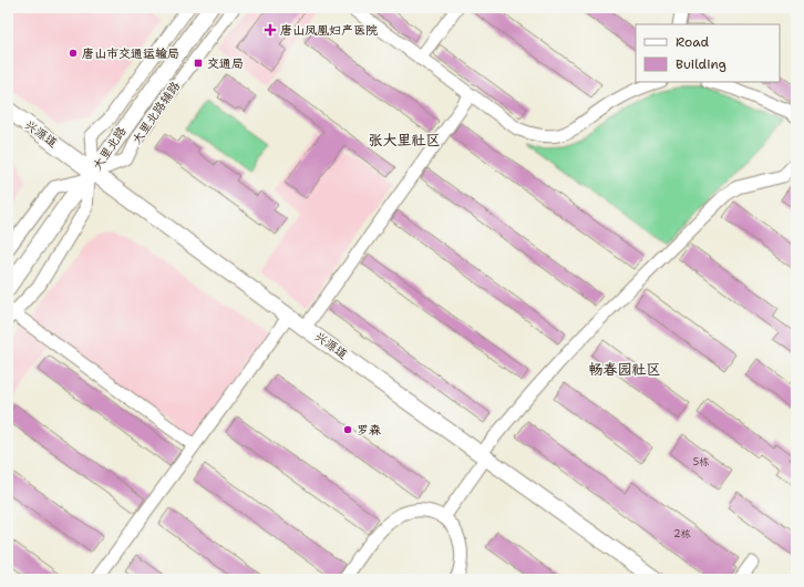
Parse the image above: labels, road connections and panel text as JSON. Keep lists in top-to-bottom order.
{
  "streets": {
    "main road": ["兴源道", "大里北路"],
    "street": ["大里北路辅路"]
  },
  "crossings": [
    ["大里北路辅路", "兴源道"],
    ["大里北路辅路", "大里北路"],
    ["兴源道", "大里北路"]
  ],
  "districts": ["张大里社区", "畅春园社区"],
  "places": {
    "health": ["唐山凤凰妇产医院"],
    "other": ["唐山市交通运输局", "罗森"],
    "transit": ["交通局"]
  },
  "house_numbers": ["5栋", "2栋"],
  "legend": ["Road", "Building"]
}
